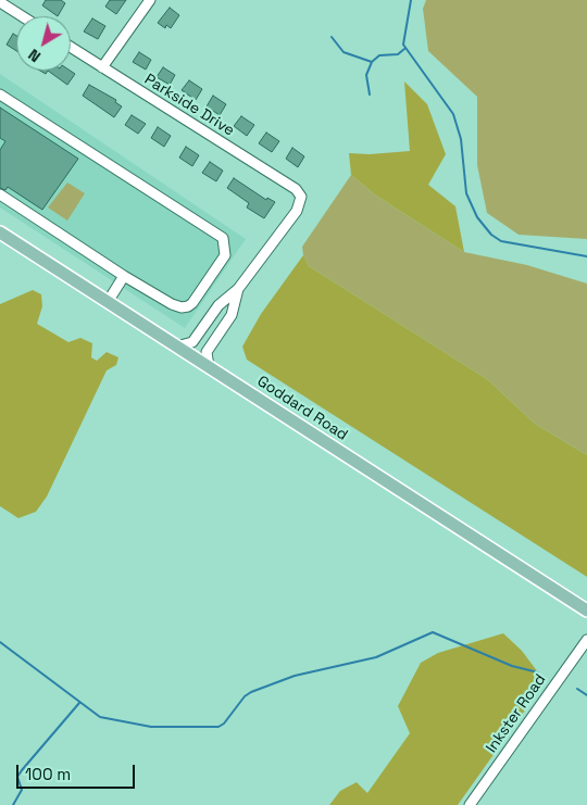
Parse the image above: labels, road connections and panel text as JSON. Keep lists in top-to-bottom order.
{
  "streets": {
    "main road": ["Goddard Road"],
    "street": ["Parkside Drive", "Inkster Road"]
  },
  "scale_bar": "100 m",
  "north": "bottom left"
}
